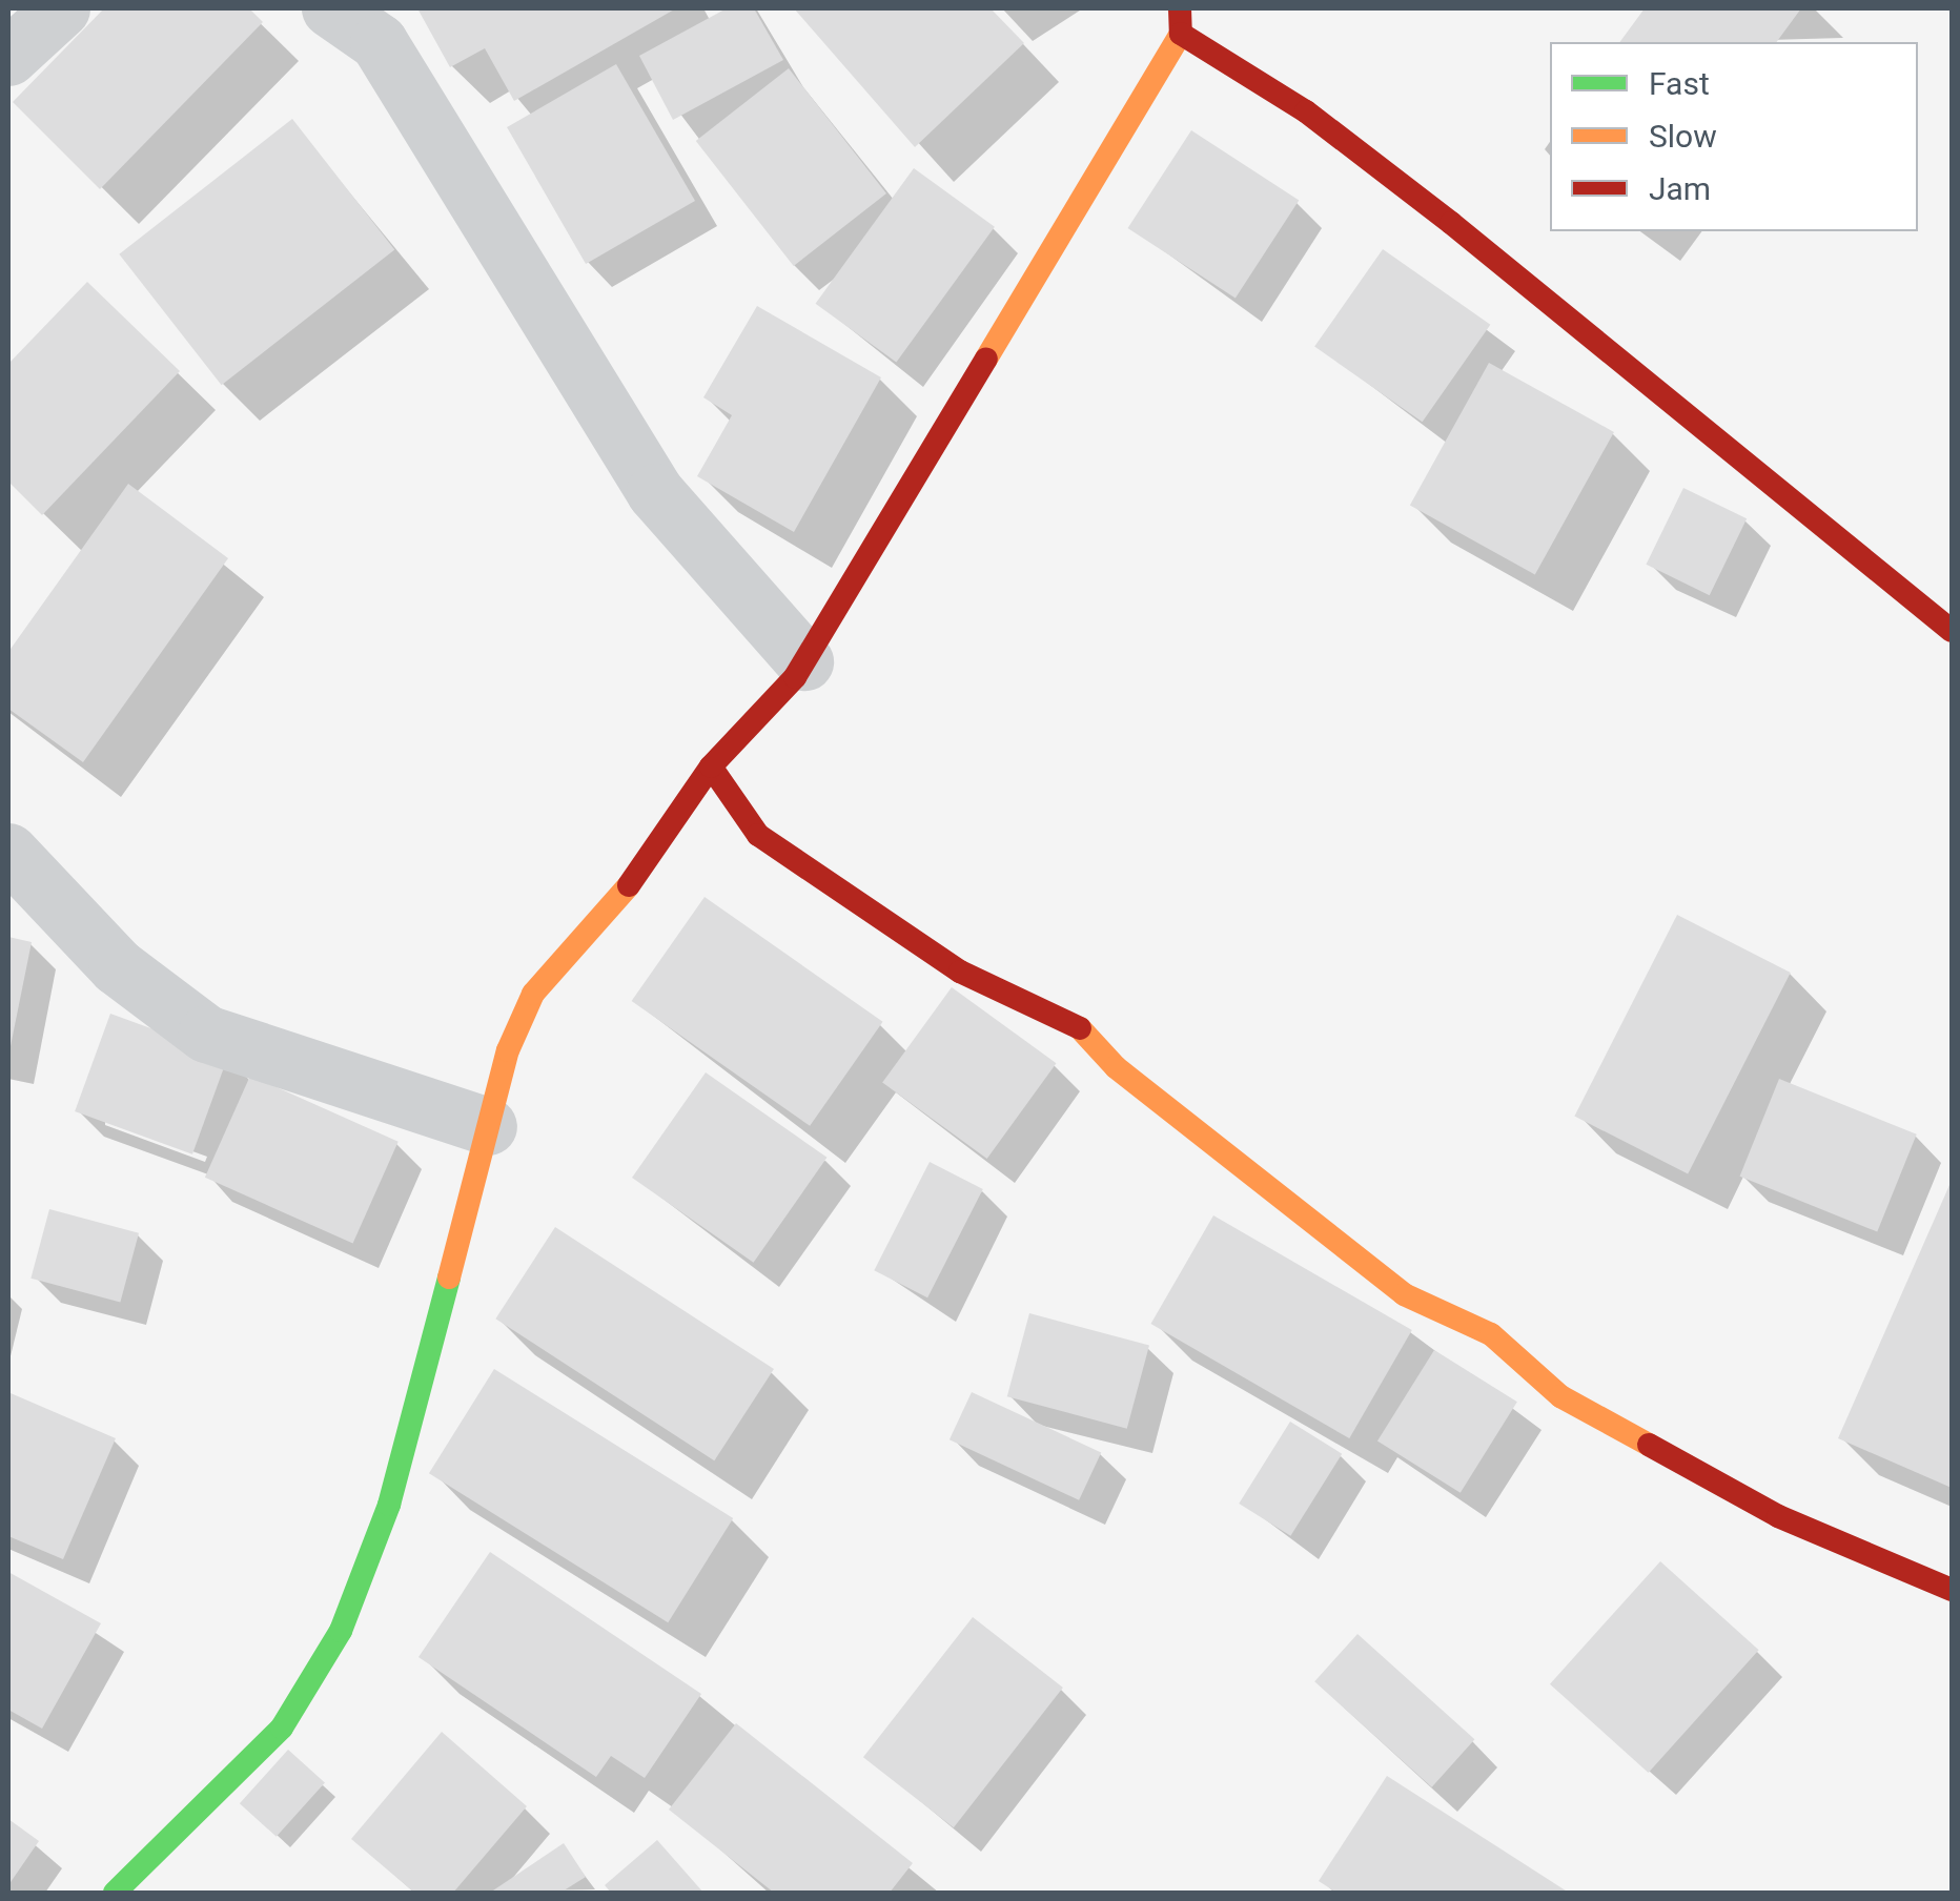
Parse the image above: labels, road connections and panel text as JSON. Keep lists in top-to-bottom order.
{
  "legend": ["Fast", "Slow", "Jam"]
}
